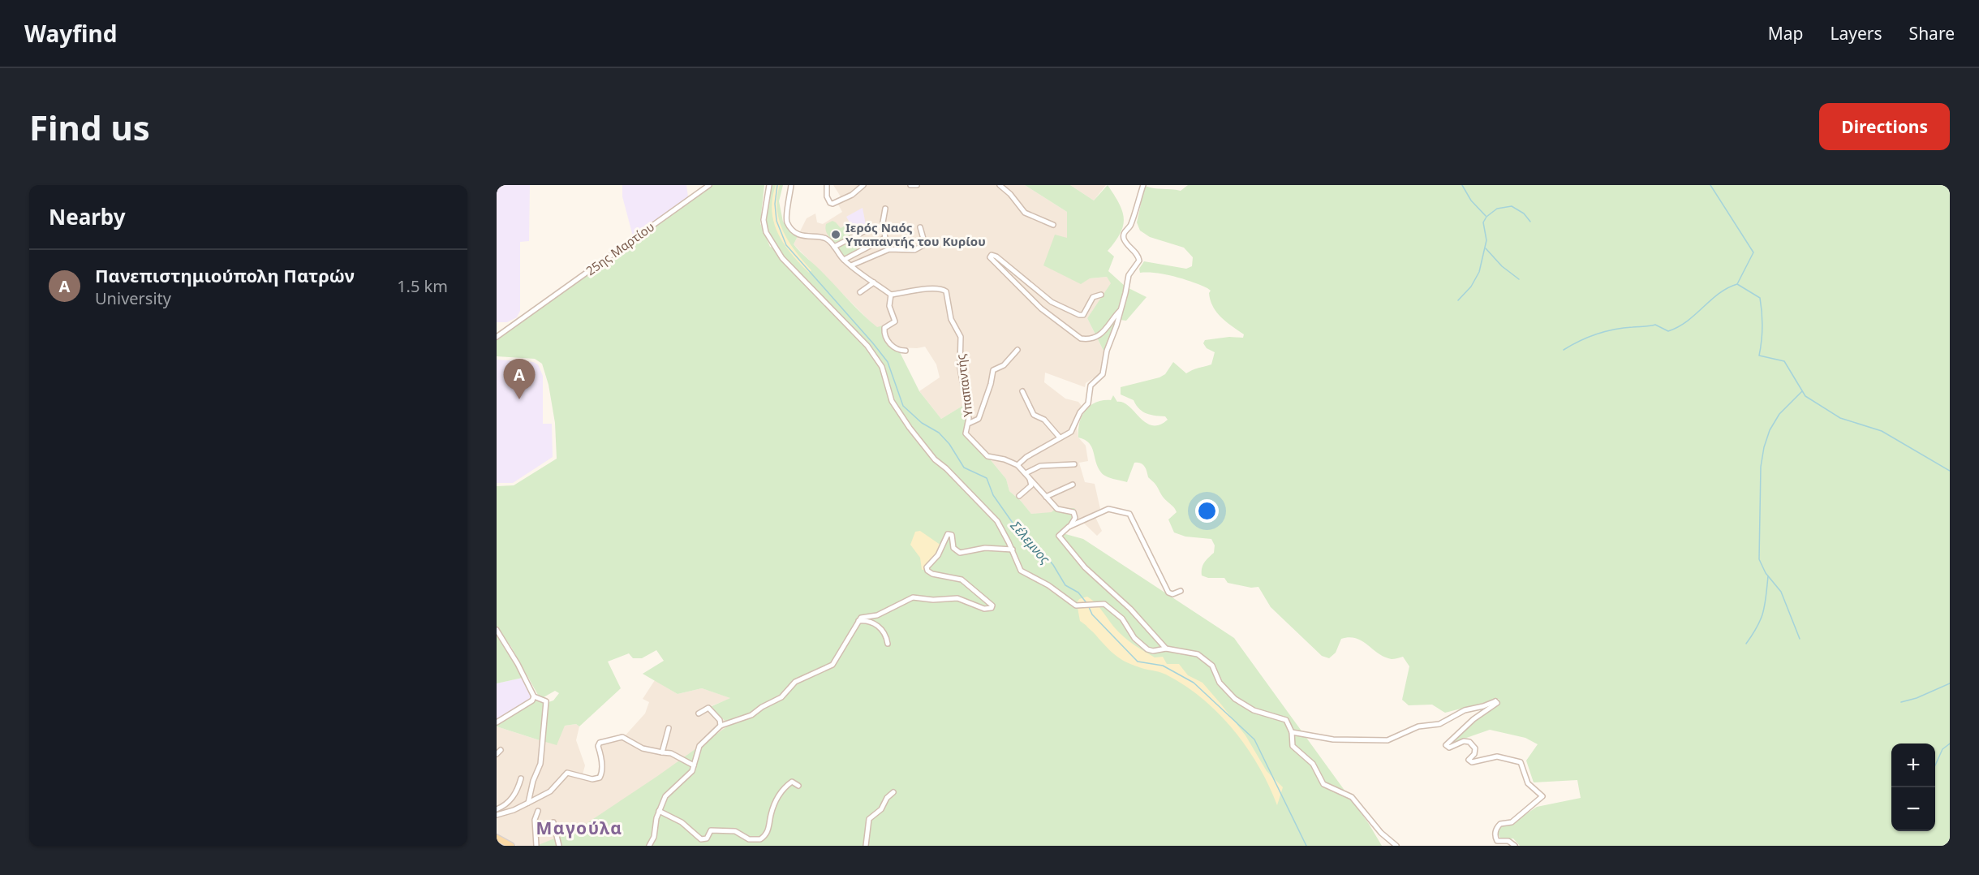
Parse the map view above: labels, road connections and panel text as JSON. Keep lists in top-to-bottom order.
{
  "streets": {
    "street": ["25ης Μαρτίου", "Υπαπαντής"]
  },
  "districts": ["Μαγούλα"],
  "water": ["Σέλεμνος"],
  "places": ["Ιερός Ναός Υπαπαντής του Κυρίου"],
  "page": {
    "header": "Wayfind",
    "nav": ["Map", "Layers", "Share"],
    "buttons": "Directions",
    "title": "Find us",
    "heading": "Nearby",
    "list": [
      {
        "mark": "A",
        "name": "Πανεπιστημιούπολη Πατρών",
        "note": "University",
        "value": "1.5 km"
      }
    ],
    "pins": "A",
    "map_buttons": ["+", "−"]
  }
}
